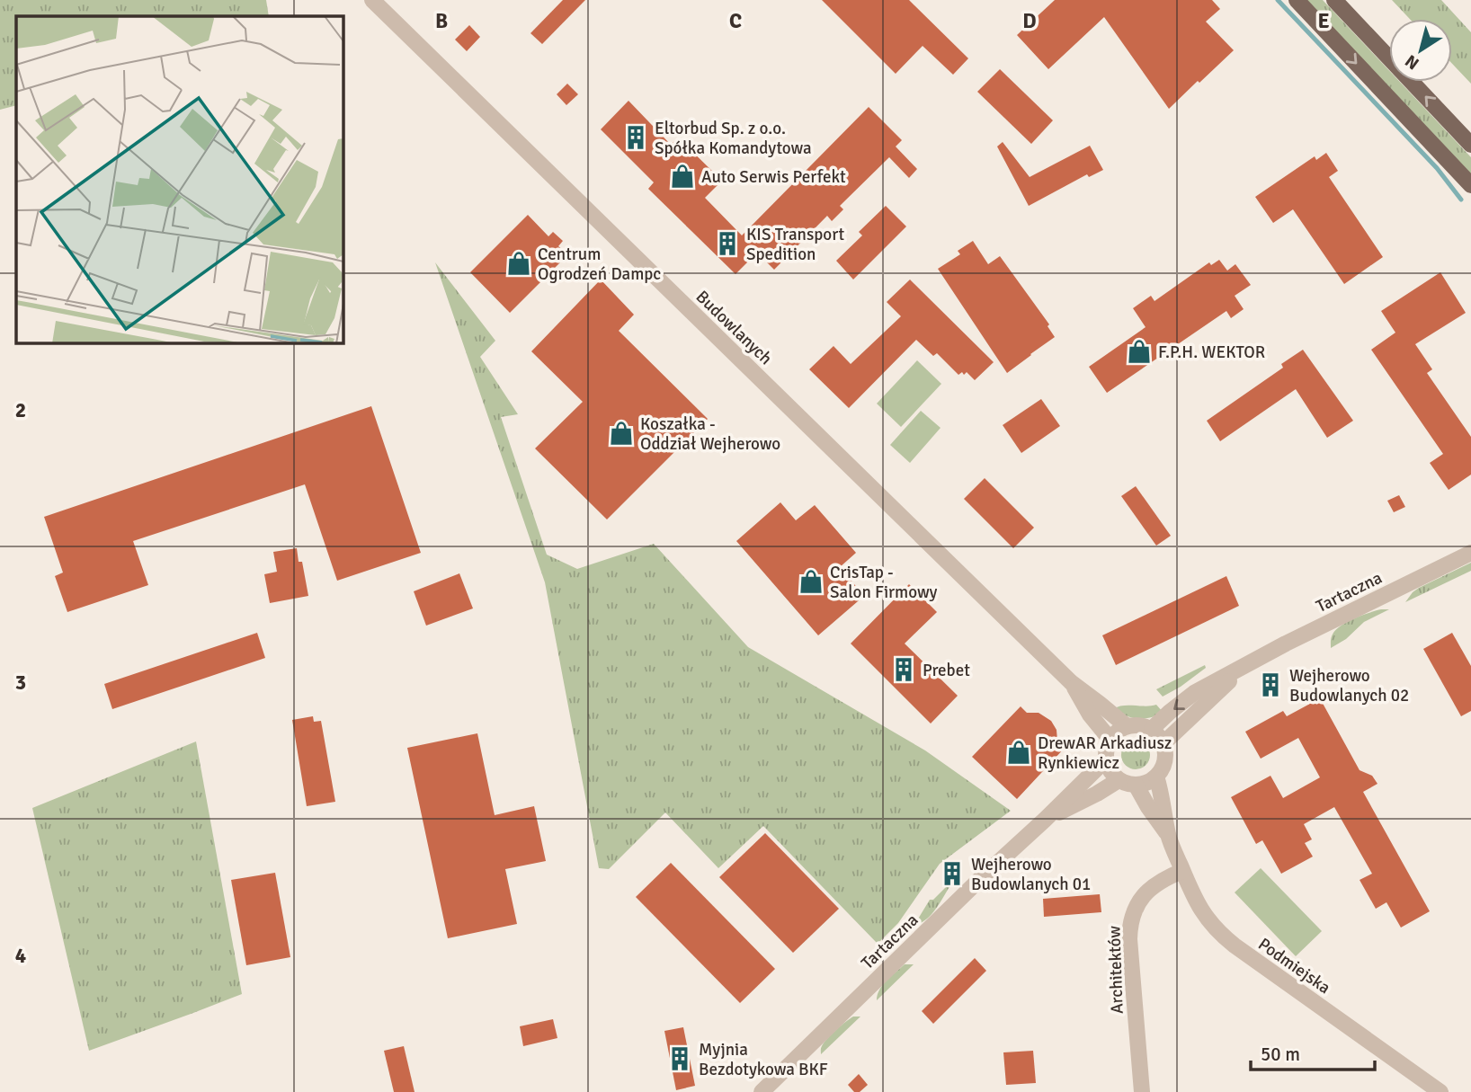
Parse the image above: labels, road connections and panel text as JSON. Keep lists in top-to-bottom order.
{
  "streets": {
    "street": [
      "Budowlanych",
      "Tartaczna",
      "Podmiejska",
      "Architektów"
    ]
  },
  "crossings": [
    ["Budowlanych", "Tartaczna"],
    ["Budowlanych", "Podmiejska"],
    ["Tartaczna", "Podmiejska"],
    ["Podmiejska", "Architektów"]
  ],
  "places": {
    "building": [
      "Eltorbud Sp. z o.o. Spółka Komandytowa",
      "KIS Transport Spedition",
      "Prebet",
      "Wejherowo Budowlanych 02",
      "Wejherowo Budowlanych 01",
      "Myjnia Bezdotykowa BKF"
    ],
    "shop": [
      "Auto Serwis Perfekt",
      "Centrum Ogrodzeń Dampc",
      "F.P.H. WEKTOR",
      "Koszałka - Oddział Wejherowo",
      "CrisTap - Salon Firmowy",
      "DrewAR Arkadiusz Rynkiewicz"
    ]
  },
  "scale_bar": "50 m",
  "north": "bottom left",
  "grid": {
    "columns": [
      "B",
      "C",
      "D",
      "E"
    ],
    "rows": ["2", "3", "4"]
  }
}
